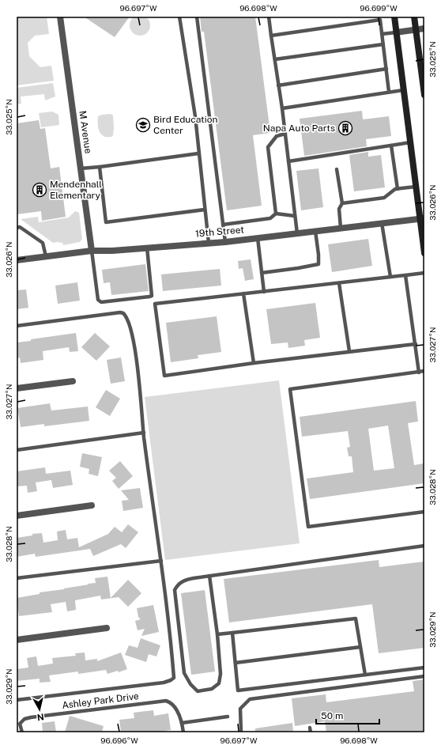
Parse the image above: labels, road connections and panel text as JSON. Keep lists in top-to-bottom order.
{
  "streets": {
    "street": ["M Avenue", "19th Street"],
    "lane": ["Ashley Park Drive"]
  },
  "crossings": [
    ["M Avenue", "19th Street"]
  ],
  "places": {
    "school or university": ["Bird Education Center"],
    "building": ["Napa Auto Parts", "Mendenhall Elementary"]
  },
  "scale_bar": "50 m",
  "north": "bottom",
  "coordinates": [
    "96.697°W",
    "96.698°W",
    "96.699°W",
    "33.025°N",
    "33.026°N",
    "33.027°N",
    "33.028°N",
    "33.029°N",
    "96.696°W"
  ]
}
